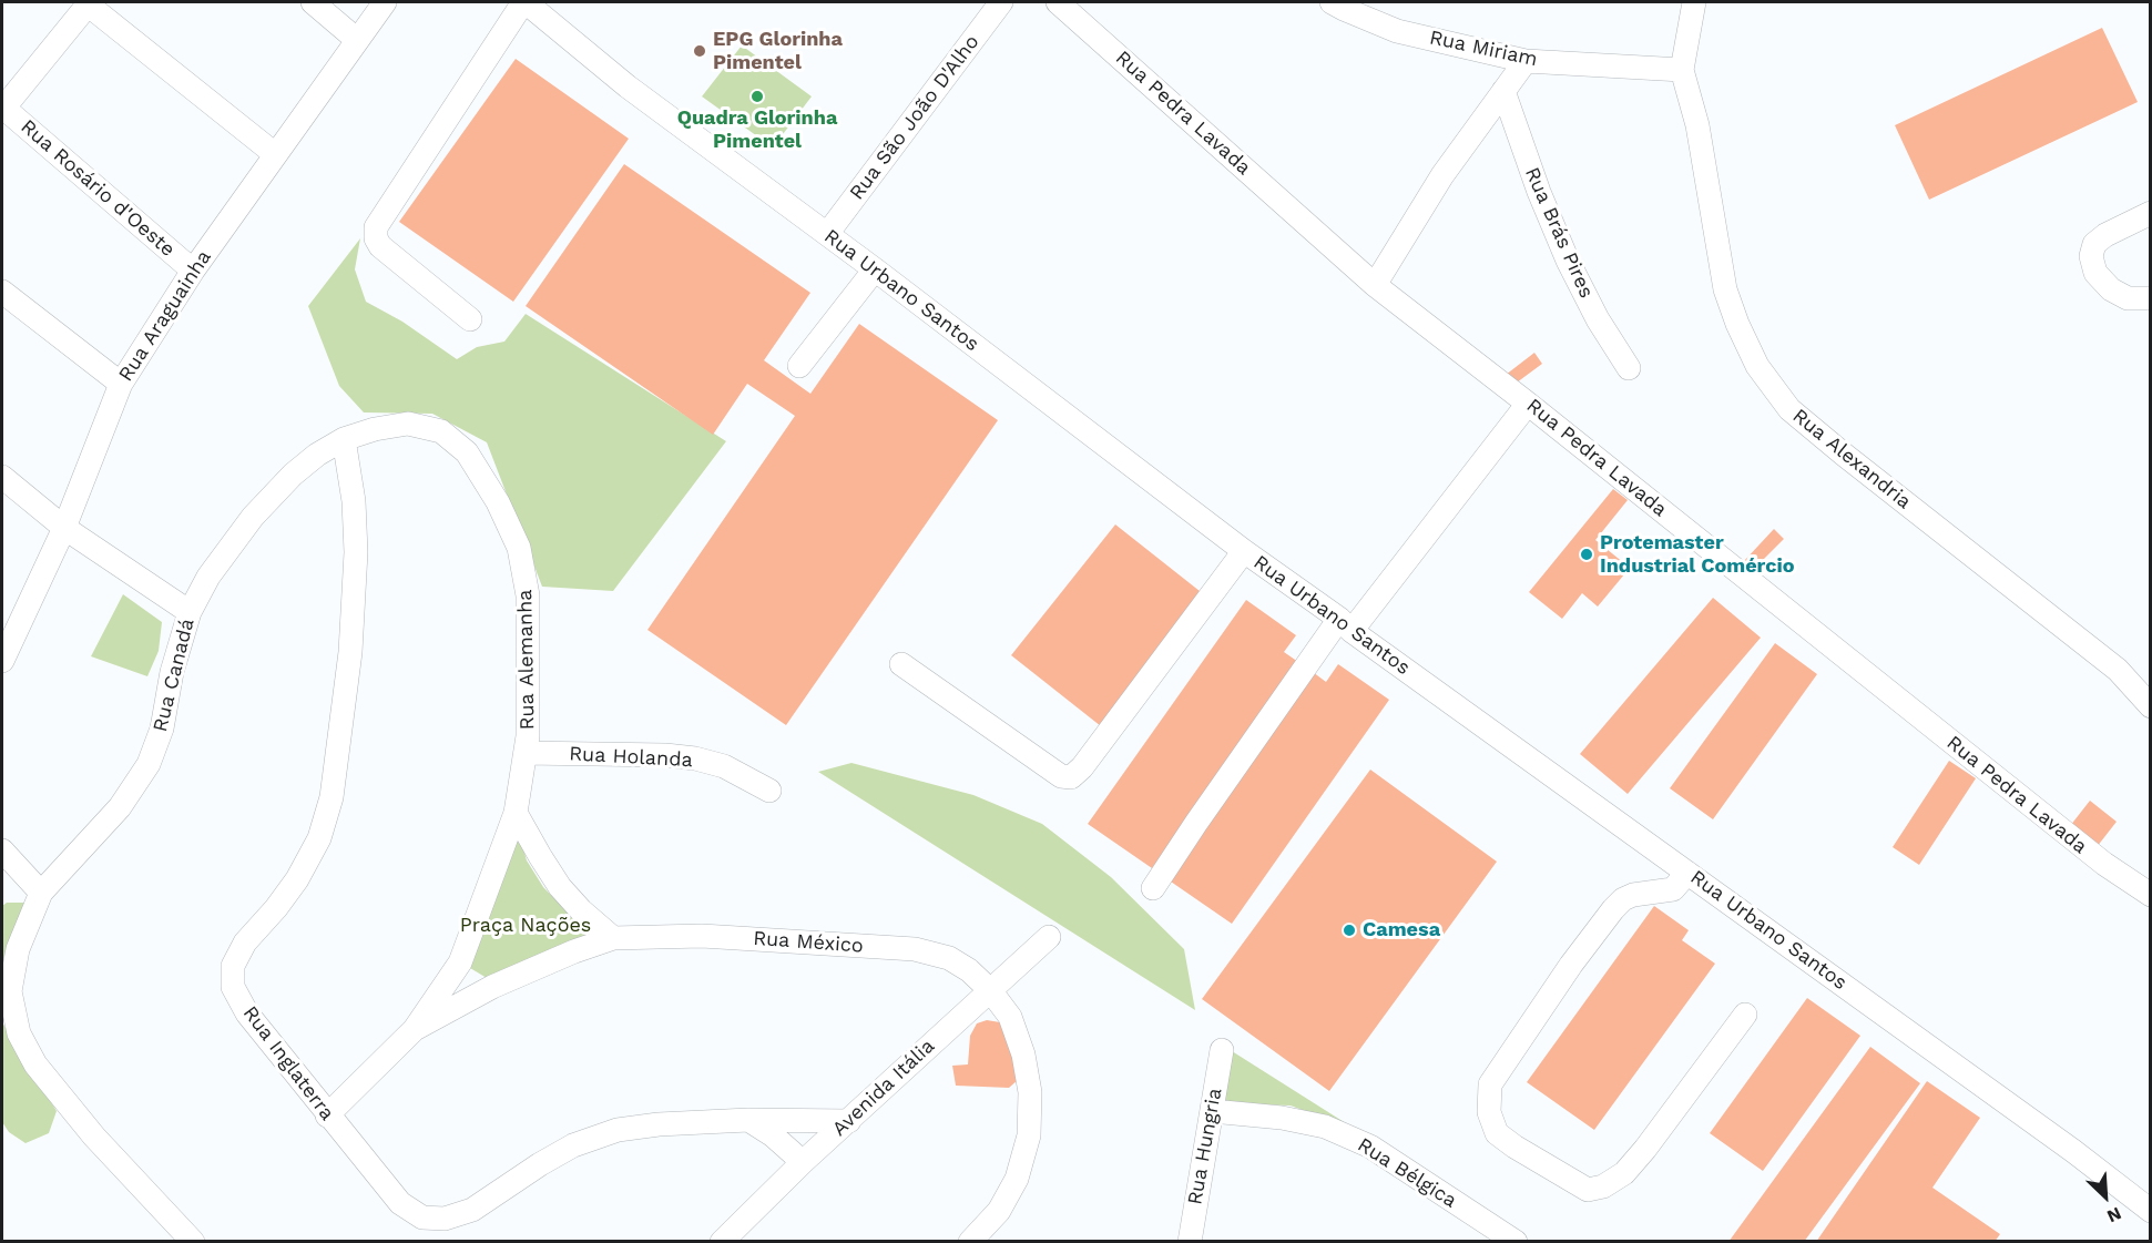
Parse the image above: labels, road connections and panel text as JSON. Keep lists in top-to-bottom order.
{
  "streets": {
    "street": [
      "Rua Miriam",
      "Rua Pedra Lavada",
      "Rua São João D'Alho",
      "Rua Rosário d'Oeste",
      "Rua Brás Pires",
      "Rua Urbano Santos",
      "Rua Araguainha",
      "Rua Alexandria",
      "Rua Alemanha",
      "Rua Canadá",
      "Rua Holanda",
      "Rua México",
      "Rua Inglaterra",
      "Avenida Itália",
      "Rua Hungria",
      "Rua Bélgica"
    ]
  },
  "crossings": [
    ["Rua Miriam", "Rua Alexandria"],
    ["Rua São João D'Alho", "Rua Urbano Santos"],
    ["Rua Rosário d'Oeste", "Rua Araguainha"],
    ["Rua Alemanha", "Rua Canadá"],
    ["Rua Alemanha", "Rua Holanda"],
    ["Rua Alemanha", "Rua México"],
    ["Rua Alemanha", "Rua Inglaterra"],
    ["Rua Canadá", "Rua Inglaterra"],
    ["Rua México", "Rua Inglaterra"],
    ["Rua México", "Avenida Itália"],
    ["Rua Inglaterra", "Avenida Itália"],
    ["Rua Hungria", "Rua Bélgica"]
  ],
  "parks": ["Praça Nações"],
  "places": [
    "EPG Glorinha Pimentel",
    "Quadra Glorinha Pimentel",
    "Protemaster Industrial Comércio",
    "Camesa"
  ],
  "north": "bottom right"
}
